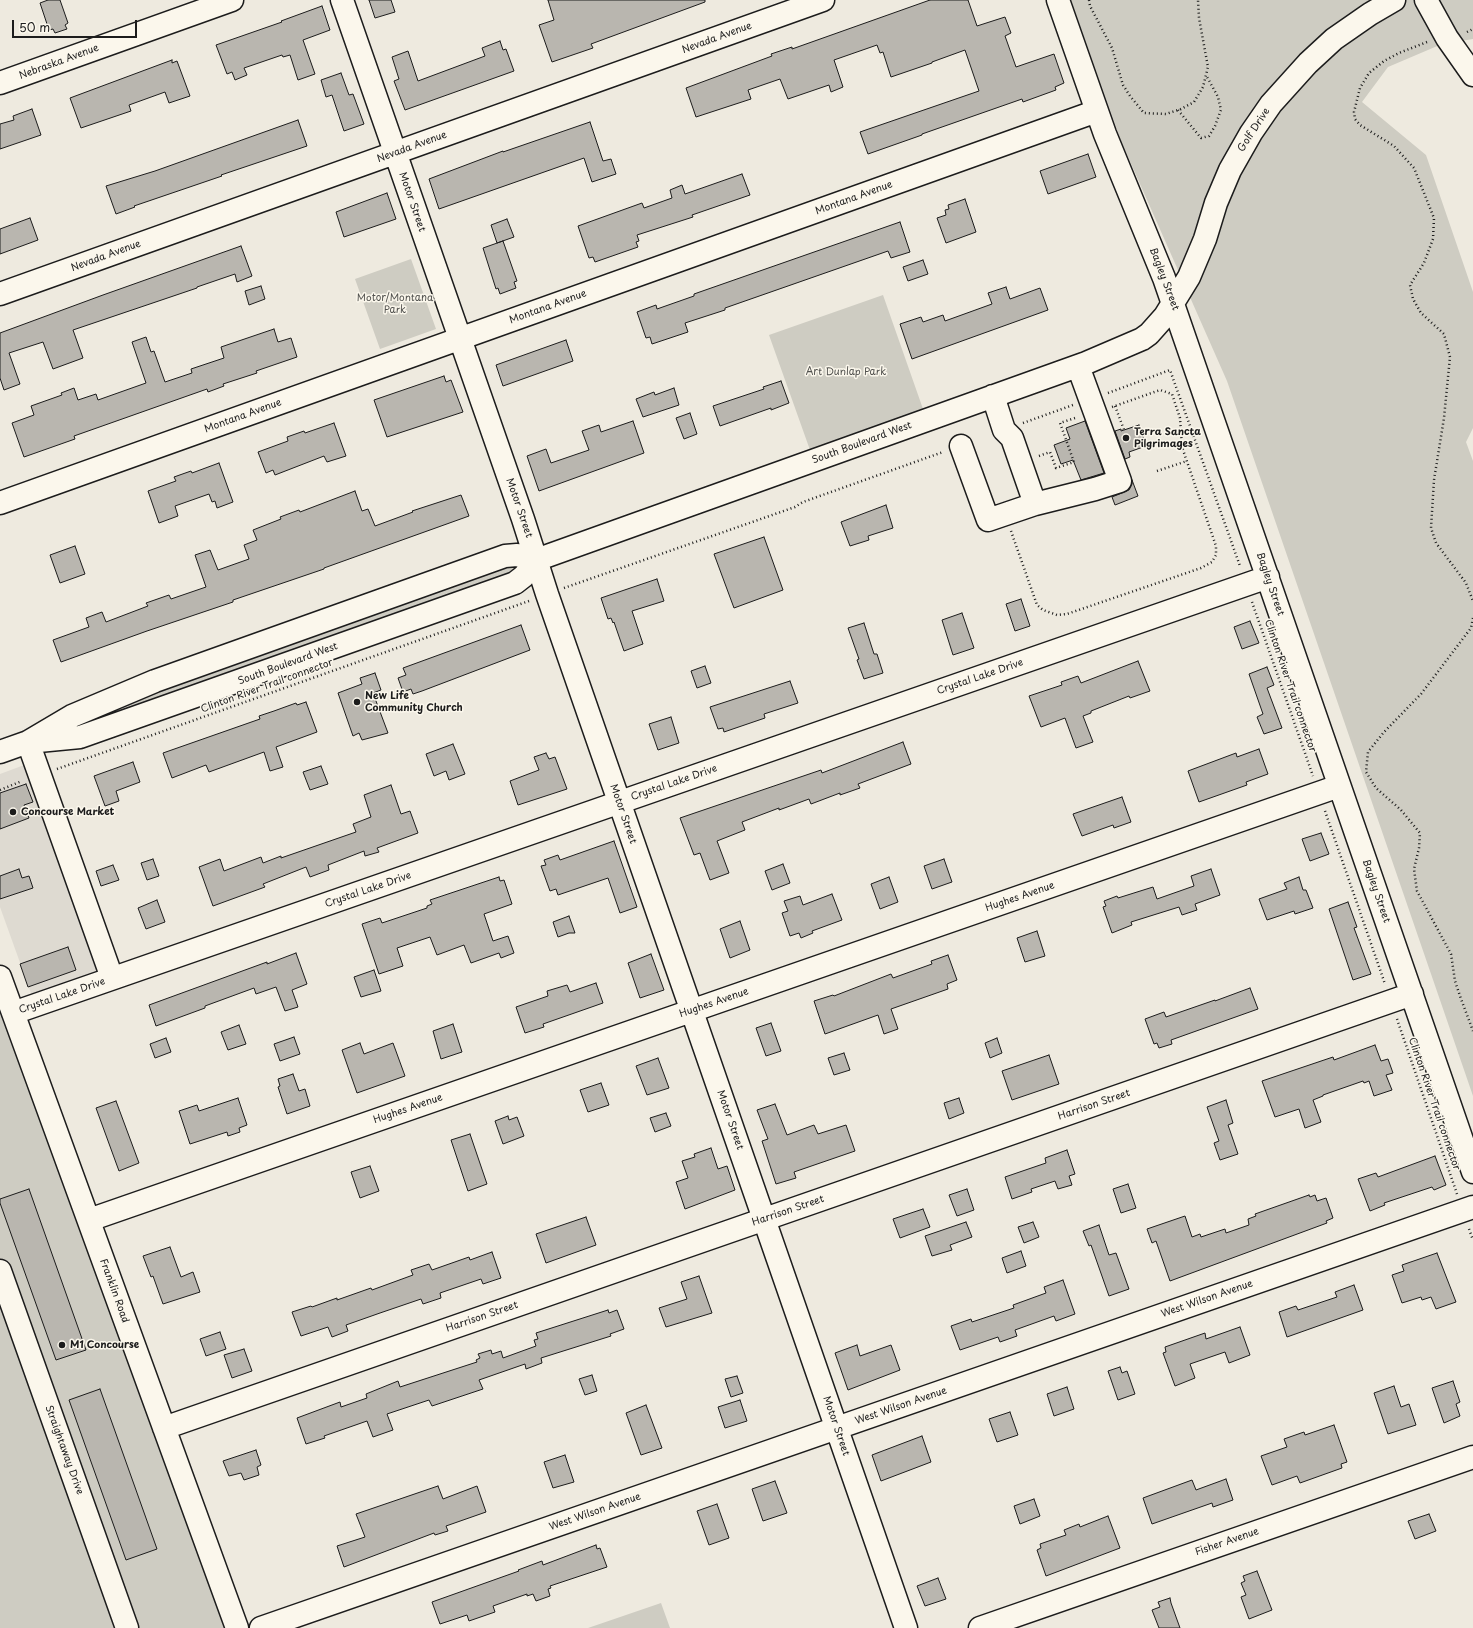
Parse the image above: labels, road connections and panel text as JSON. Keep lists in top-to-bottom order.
{
  "streets": {
    "street": [
      "Nevada Avenue",
      "Nebraska Avenue",
      "Golf Drive",
      "Montana Avenue",
      "Motor Street",
      "Bagley Street",
      "South Boulevard West",
      "Crystal Lake Drive",
      "Hughes Avenue",
      "Harrison Street",
      "Franklin Road",
      "West Wilson Avenue",
      "Straightaway Drive",
      "Fisher Avenue"
    ],
    "path": ["Clinton River Trail connector"]
  },
  "crossings": [
    ["Nevada Avenue", "Motor Street"],
    ["Golf Drive", "Bagley Street"],
    ["Golf Drive", "South Boulevard West"],
    ["Montana Avenue", "Motor Street"],
    ["Montana Avenue", "Bagley Street"],
    ["Motor Street", "South Boulevard West"],
    ["Motor Street", "Crystal Lake Drive"],
    ["Motor Street", "Hughes Avenue"],
    ["Motor Street", "Harrison Street"],
    ["Motor Street", "West Wilson Avenue"],
    ["Bagley Street", "South Boulevard West"],
    ["Bagley Street", "Crystal Lake Drive"],
    ["Bagley Street", "Hughes Avenue"],
    ["Bagley Street", "Harrison Street"],
    ["Crystal Lake Drive", "Franklin Road"],
    ["Clinton River Trail connector", "West Wilson Avenue"],
    ["Hughes Avenue", "Franklin Road"],
    ["Harrison Street", "Franklin Road"]
  ],
  "parks": ["Motor/Montana Park", "Art Dunlap Park"],
  "places": [
    "Terra Sancta Pilgrimages",
    "New Life Community Church",
    "Concourse Market",
    "M1 Concourse"
  ],
  "scale_bar": "50 m"
}
